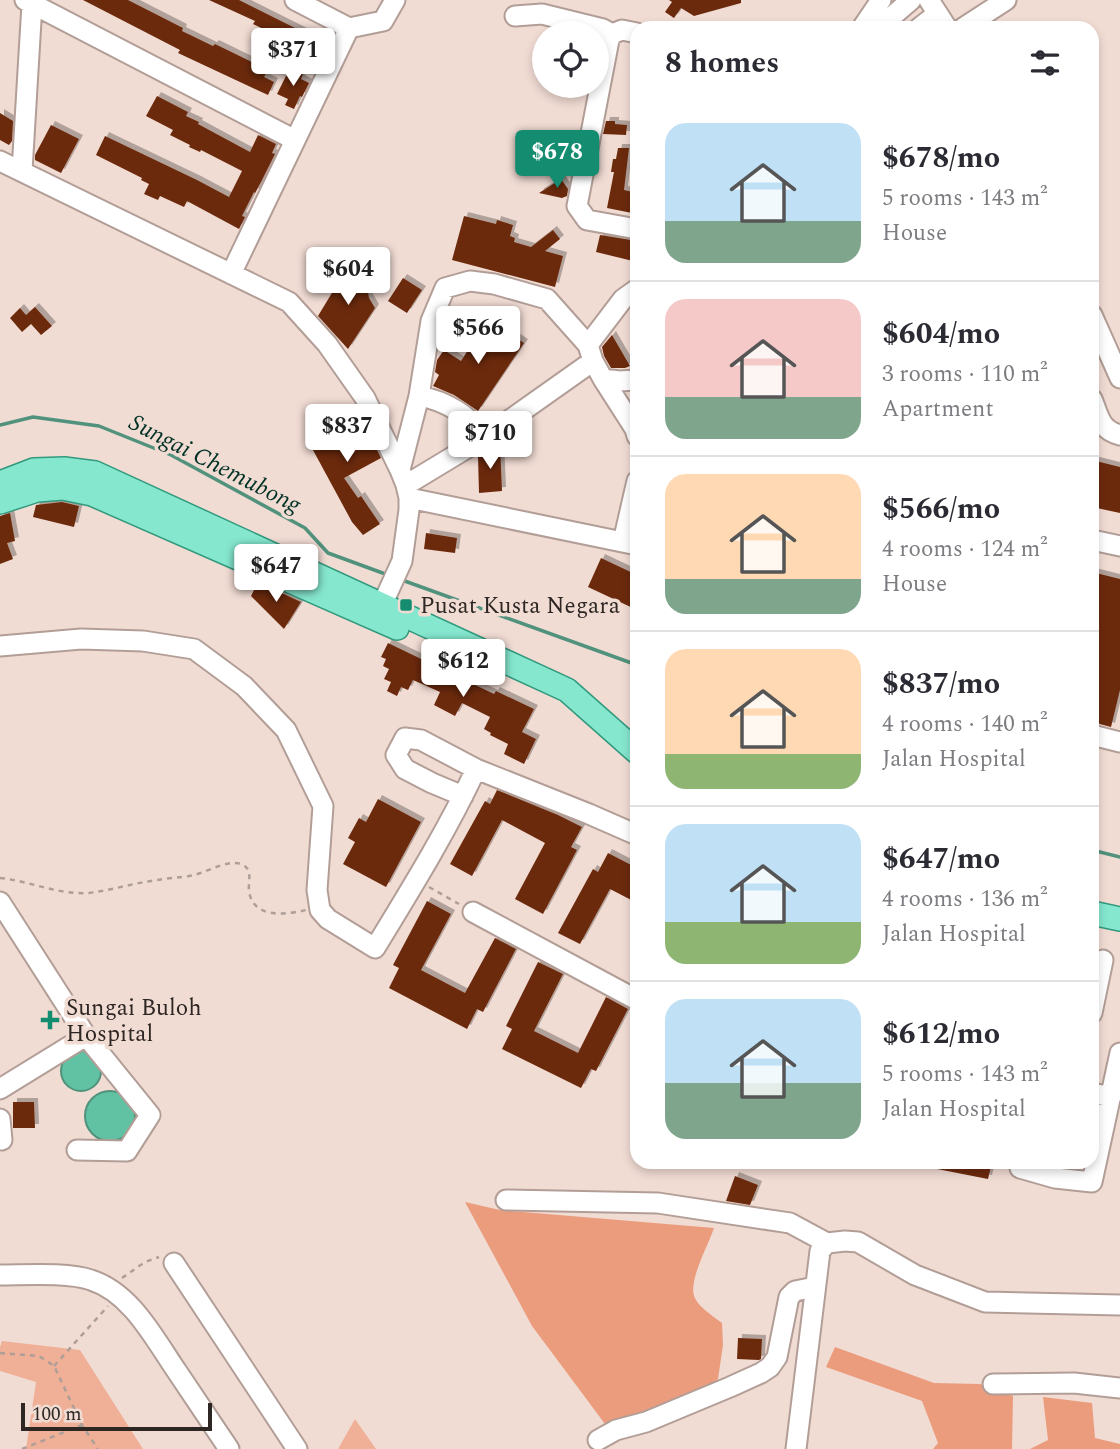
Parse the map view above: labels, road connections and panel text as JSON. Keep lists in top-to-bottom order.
{
  "water": ["Sungai Chemubong"],
  "places": {
    "transit": ["Pusat Kusta Negara"],
    "health": ["Sungai Buloh Hospital"]
  },
  "scale_bar": "100 m",
  "page": {
    "heading": "8 homes",
    "price": [
      "$371",
      "$678",
      "$604",
      "$566",
      "$837",
      "$710",
      "$647",
      "$612"
    ],
    "list": [
      {
        "name": "$678/mo",
        "note": "5 rooms · 143 m² · House"
      },
      {
        "name": "$604/mo",
        "note": "3 rooms · 110 m² · Apartment"
      },
      {
        "name": "$566/mo",
        "note": "4 rooms · 124 m² · House"
      },
      {
        "name": "$837/mo",
        "note": "4 rooms · 140 m² · Jalan Hospital"
      },
      {
        "name": "$647/mo",
        "note": "4 rooms · 136 m² · Jalan Hospital"
      },
      {
        "name": "$612/mo",
        "note": "5 rooms · 143 m² · Jalan Hospital"
      }
    ],
    "scale": "100 m"
  }
}
